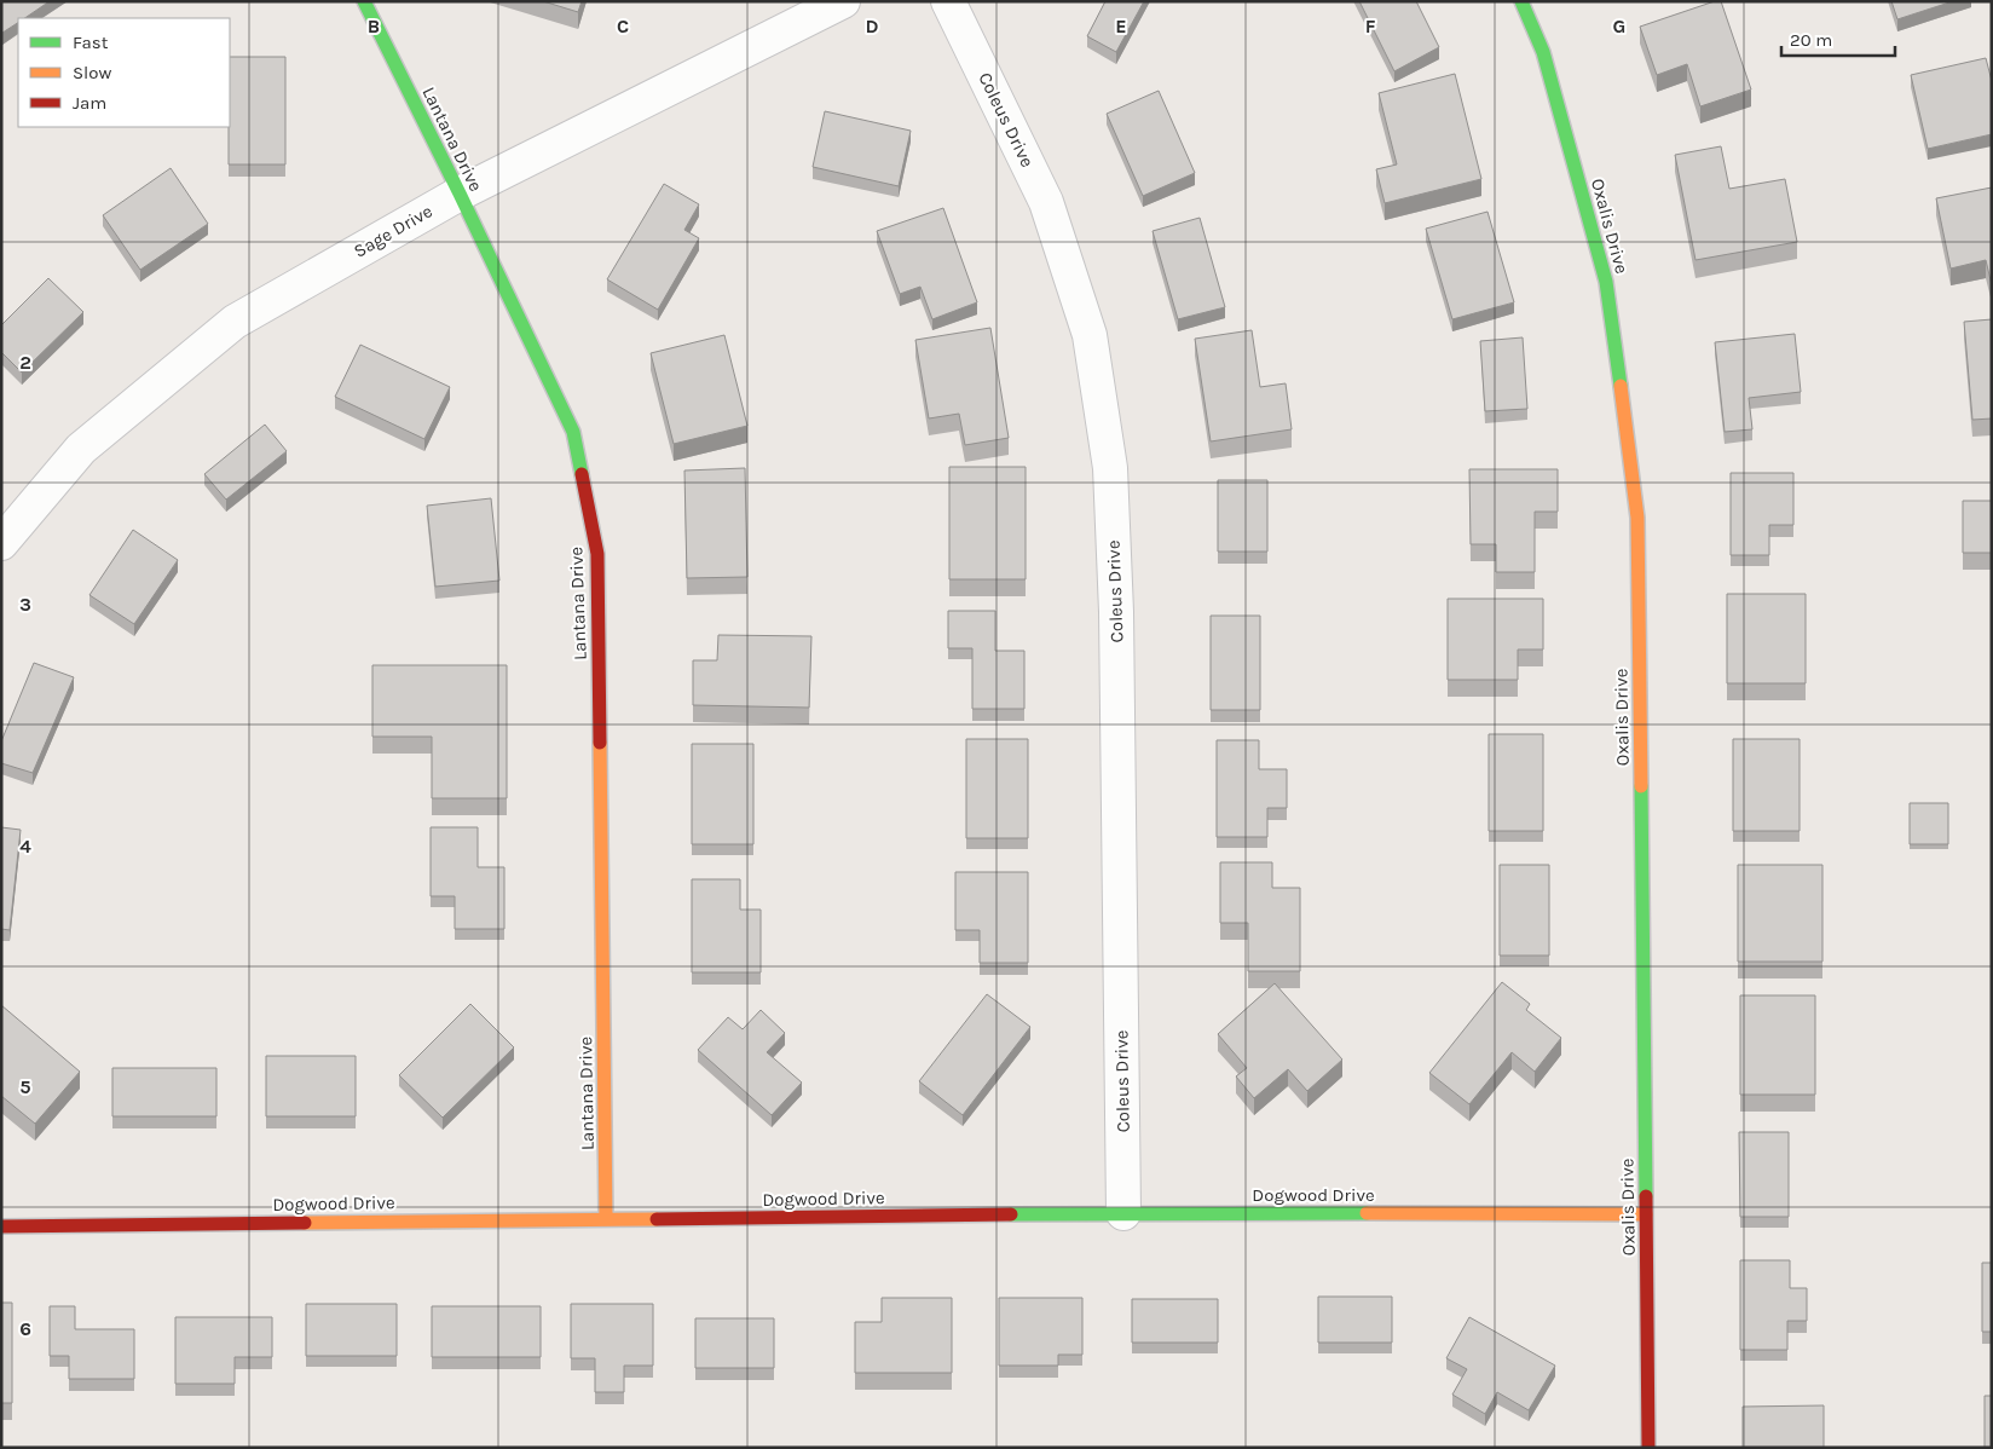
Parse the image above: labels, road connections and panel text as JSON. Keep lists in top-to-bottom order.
{
  "streets": {
    "street": [
      "Coleus Drive",
      "Lantana Drive",
      "Oxalis Drive",
      "Sage Drive",
      "Dogwood Drive"
    ]
  },
  "crossings": [
    ["Coleus Drive", "Dogwood Drive"],
    ["Lantana Drive", "Sage Drive"],
    ["Lantana Drive", "Dogwood Drive"],
    ["Oxalis Drive", "Dogwood Drive"]
  ],
  "legend": ["Fast", "Slow", "Jam"],
  "scale_bar": "20 m",
  "grid": {
    "columns": [
      "B",
      "C",
      "D",
      "E",
      "F",
      "G"
    ],
    "rows": [
      "2",
      "3",
      "4",
      "5",
      "6"
    ]
  }
}
